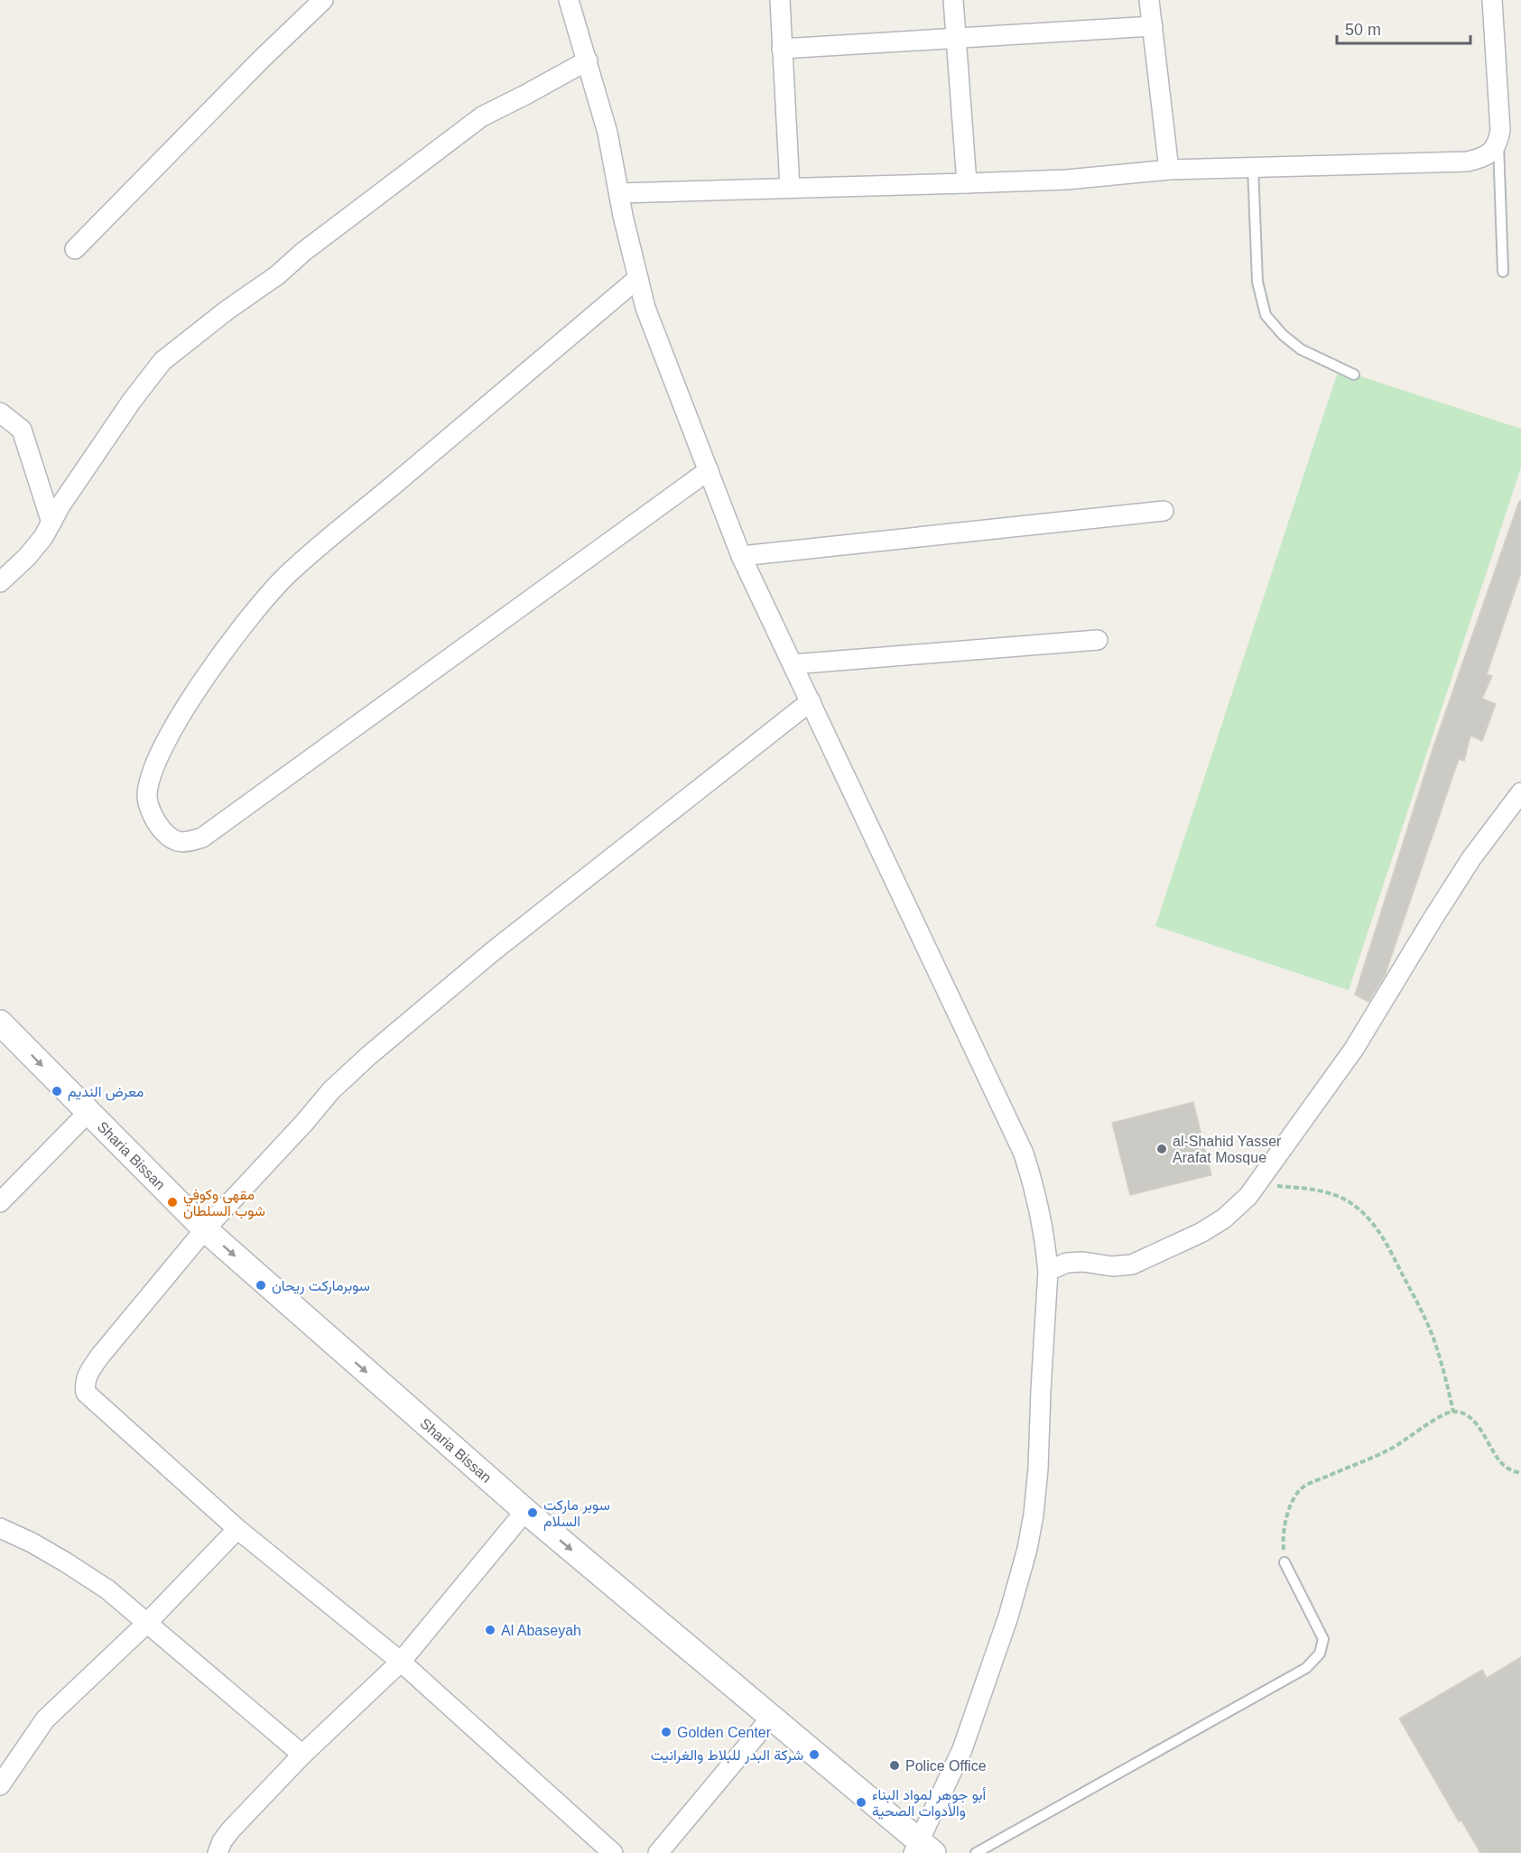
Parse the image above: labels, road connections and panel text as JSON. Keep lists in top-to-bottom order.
{
  "streets": {
    "street": ["Sharia Bissan"]
  },
  "places": [
    "معرض النديم",
    "al-Shahid Yasser Arafat Mosque",
    "مقهى وكوفي شوب السلطان",
    "سوبرماركت ريحان",
    "سوبر ماركت السلام",
    "Al Abaseyah",
    "Golden Center",
    "شركة البدر للبلاط والغرانيت",
    "Police Office",
    "أبو جوهر لمواد البناء والأدوات الصحية"
  ],
  "scale_bar": "50 m"
}
